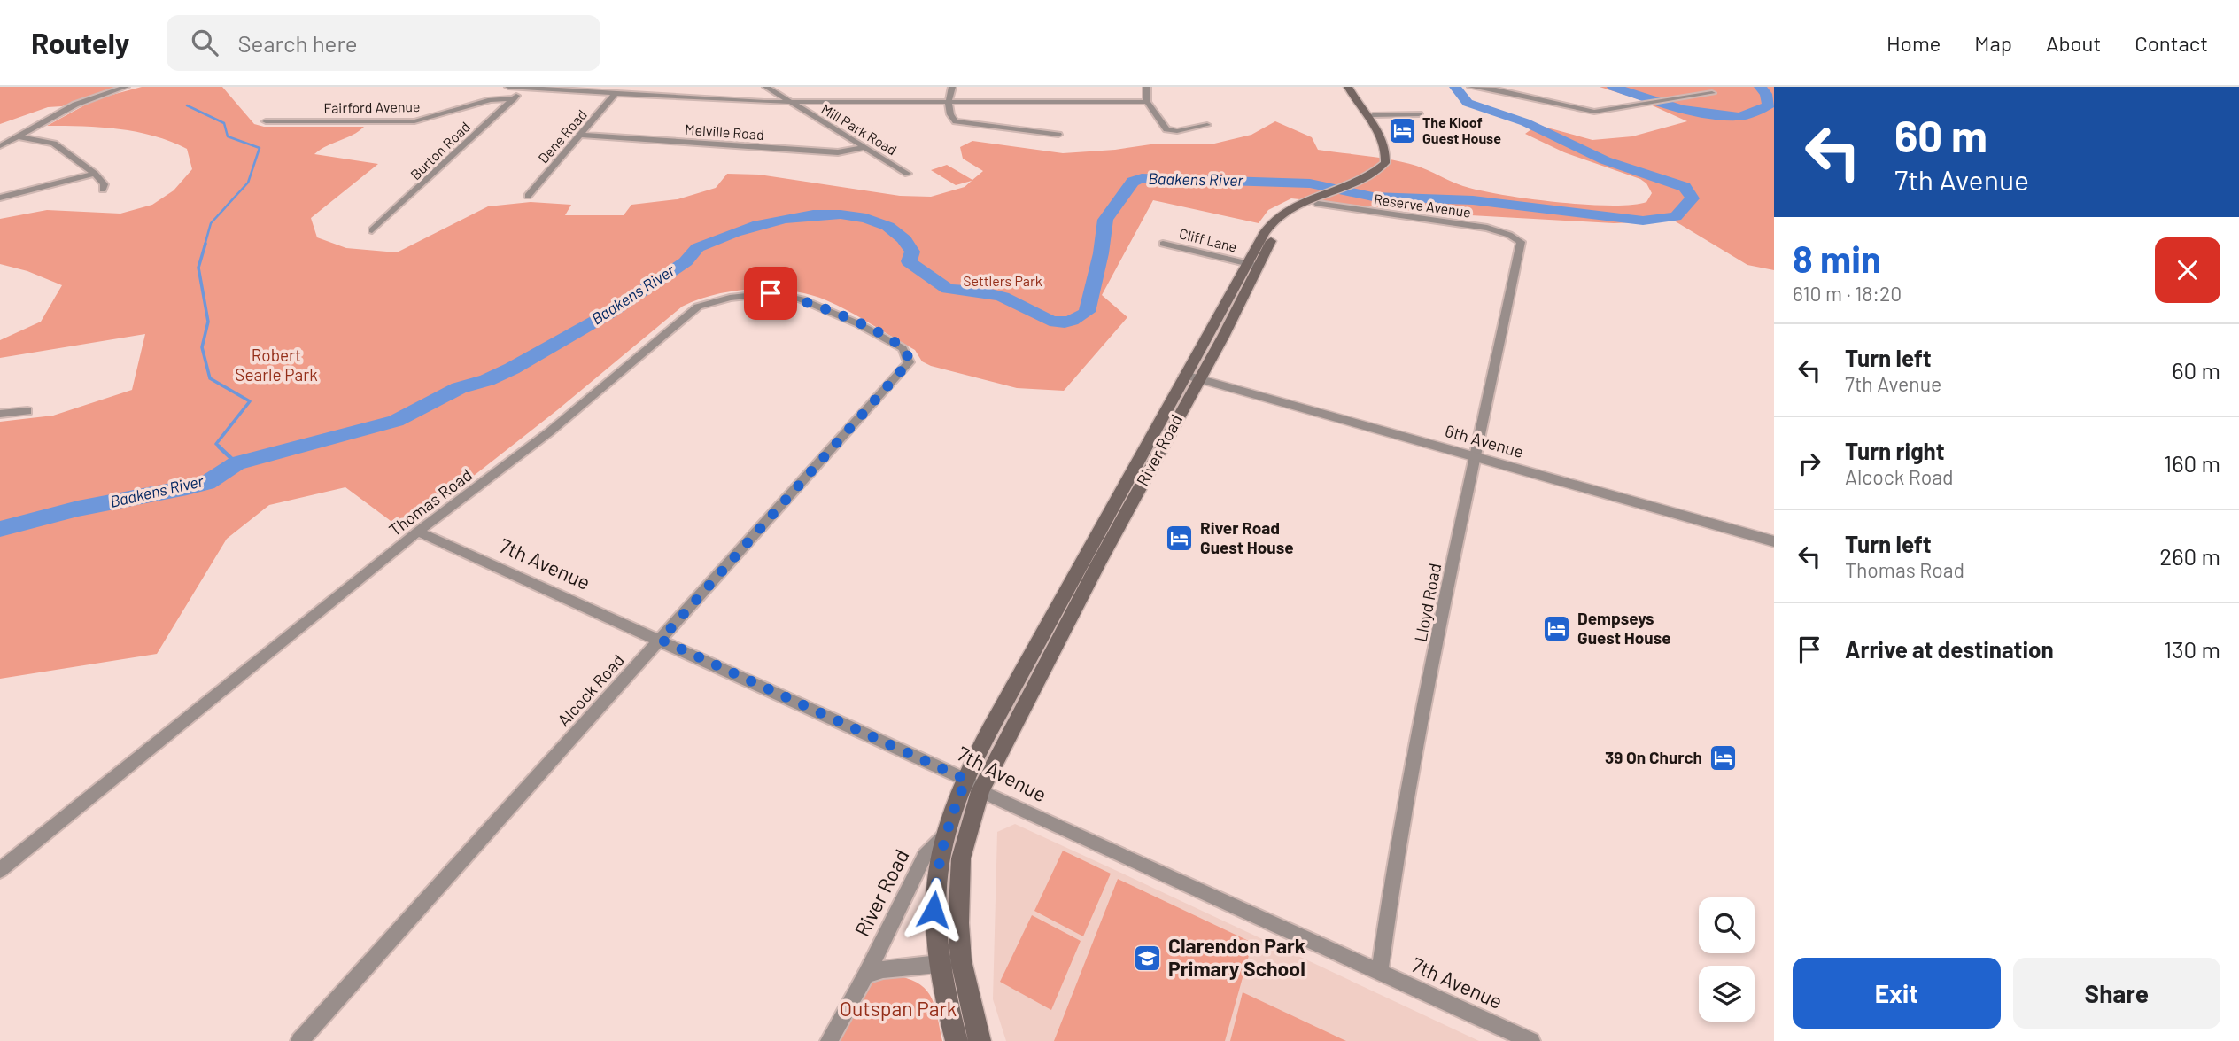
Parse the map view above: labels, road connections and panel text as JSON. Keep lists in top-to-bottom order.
{
  "streets": {
    "main road": ["River Road"],
    "street": [
      "Fairford Avenue",
      "Mill Park Road",
      "Melville Road",
      "Dene Road",
      "Burton Road",
      "Reserve Avenue",
      "Cliff Lane",
      "6th Avenue",
      "Thomas Road",
      "7th Avenue",
      "Lloyd Road",
      "Alcock Road"
    ]
  },
  "crossings": [
    ["Fairford Avenue", "Burton Road"],
    ["Mill Park Road", "Melville Road"],
    ["Melville Road", "Dene Road"],
    ["Reserve Avenue", "River Road"],
    ["Reserve Avenue", "Lloyd Road"],
    ["Cliff Lane", "River Road"],
    ["6th Avenue", "River Road"],
    ["6th Avenue", "Lloyd Road"],
    ["River Road", "7th Avenue"],
    ["Thomas Road", "7th Avenue"],
    ["Thomas Road", "Alcock Road"],
    ["7th Avenue", "Lloyd Road"],
    ["7th Avenue", "Alcock Road"]
  ],
  "water": ["Baakens River"],
  "parks": ["Settlers Park", "Robert Searle Park", "Outspan Park"],
  "places": {
    "hotel": [
      "The Kloof Guest House",
      "River Road Guest House",
      "Dempseys Guest House",
      "39 On Church"
    ],
    "school or university": ["Clarendon Park Primary School"]
  },
  "page": {
    "header": "Routely",
    "search": "Search here",
    "nav": [
      "Home",
      "Map",
      "About",
      "Contact"
    ],
    "turn": ["60 m", "7th Avenue"],
    "heading": ["8 min", "610 m · 18:20"],
    "list": [
      {
        "name": "Turn left",
        "note": "7th Avenue",
        "value": "60 m"
      },
      {
        "name": "Turn right",
        "note": "Alcock Road",
        "value": "160 m"
      },
      {
        "name": "Turn left",
        "note": "Thomas Road",
        "value": "260 m"
      },
      {
        "name": "Arrive at destination",
        "value": "130 m"
      }
    ],
    "buttons": ["Exit", "Share"]
  }
}
